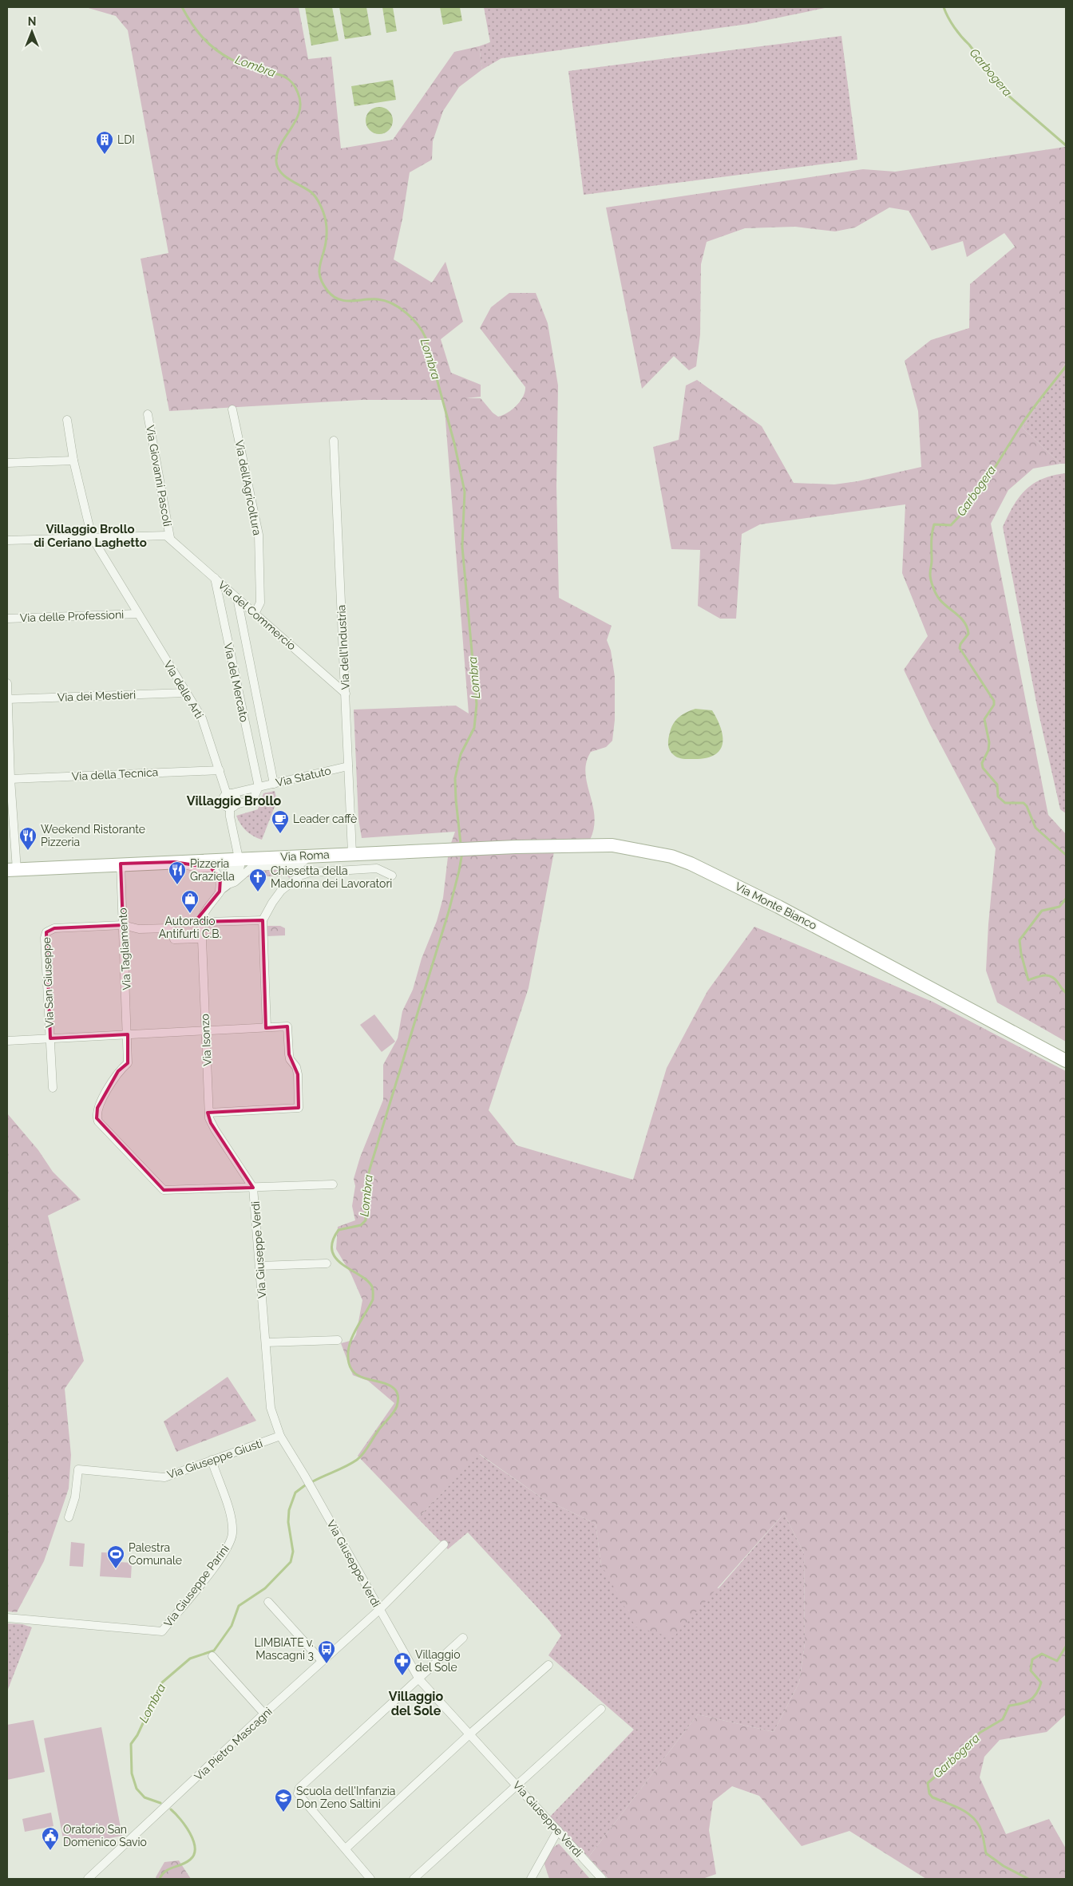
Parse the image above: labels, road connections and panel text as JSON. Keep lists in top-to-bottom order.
{
  "streets": {
    "main road": ["Via Roma", "Via Monte Bianco"],
    "street": [
      "Via Giovanni Pascoli",
      "Via dell'Agricoltura",
      "Via del Commercio",
      "Via delle Professioni",
      "Via dell'Industria",
      "Via del Mercato",
      "Via delle Arti",
      "Via dei Mestieri",
      "Via della Tecnica",
      "Via Statuto",
      "Via Tagliamento",
      "Via San Giuseppe",
      "Via Isonzo",
      "Via Giuseppe Verdi",
      "Via Giuseppe Giusti",
      "Via Giuseppe Parini",
      "Via Pietro Mascagni"
    ]
  },
  "crossings": [
    ["Via Giovanni Pascoli", "Via del Commercio"],
    ["Via dell'Agricoltura", "Via del Commercio"],
    ["Via del Commercio", "Via dell'Industria"],
    ["Via del Commercio", "Via del Mercato"],
    ["Via delle Professioni", "Via delle Arti"],
    ["Via dell'Industria", "Via Statuto"],
    ["Via dell'Industria", "Via Roma"],
    ["Via del Mercato", "Via Statuto"],
    ["Via delle Arti", "Via dei Mestieri"],
    ["Via delle Arti", "Via della Tecnica"],
    ["Via delle Arti", "Via Statuto"],
    ["Via Roma", "Via Monte Bianco"],
    ["Via Roma", "Via Tagliamento"],
    ["Via Roma", "Via Isonzo"],
    ["Via Tagliamento", "Via San Giuseppe"],
    ["Via Tagliamento", "Via Isonzo"],
    ["Via Tagliamento", "Via Giuseppe Verdi"],
    ["Via Isonzo", "Via Giuseppe Verdi"],
    ["Via Giuseppe Verdi", "Via Giuseppe Giusti"],
    ["Via Giuseppe Verdi", "Via Pietro Mascagni"],
    ["Via Giuseppe Giusti", "Via Giuseppe Parini"]
  ],
  "districts": ["Villaggio Brollo di Ceriano Laghetto", "Villaggio Brollo", "Villaggio del Sole"],
  "water": ["Lombra", "Garbogera"],
  "places": {
    "building": ["LDI"],
    "cafe": ["Leader caffè"],
    "restaurant": ["Weekend Ristorante Pizzeria", "Pizzeria Graziella"],
    "church": ["Chiesetta della Madonna dei Lavoratori"],
    "shop": ["Autoradio Antifurti C.B."],
    "sports": ["Palestra Comunale"],
    "bus stop": ["LIMBIATE v. Mascagni 3"],
    "pharmacy": ["Villaggio del Sole"],
    "school or university": ["Scuola dell'Infanzia Don Zeno Saltini"],
    "public building": ["Oratorio San Domenico Savio"]
  },
  "north": "top"
}
